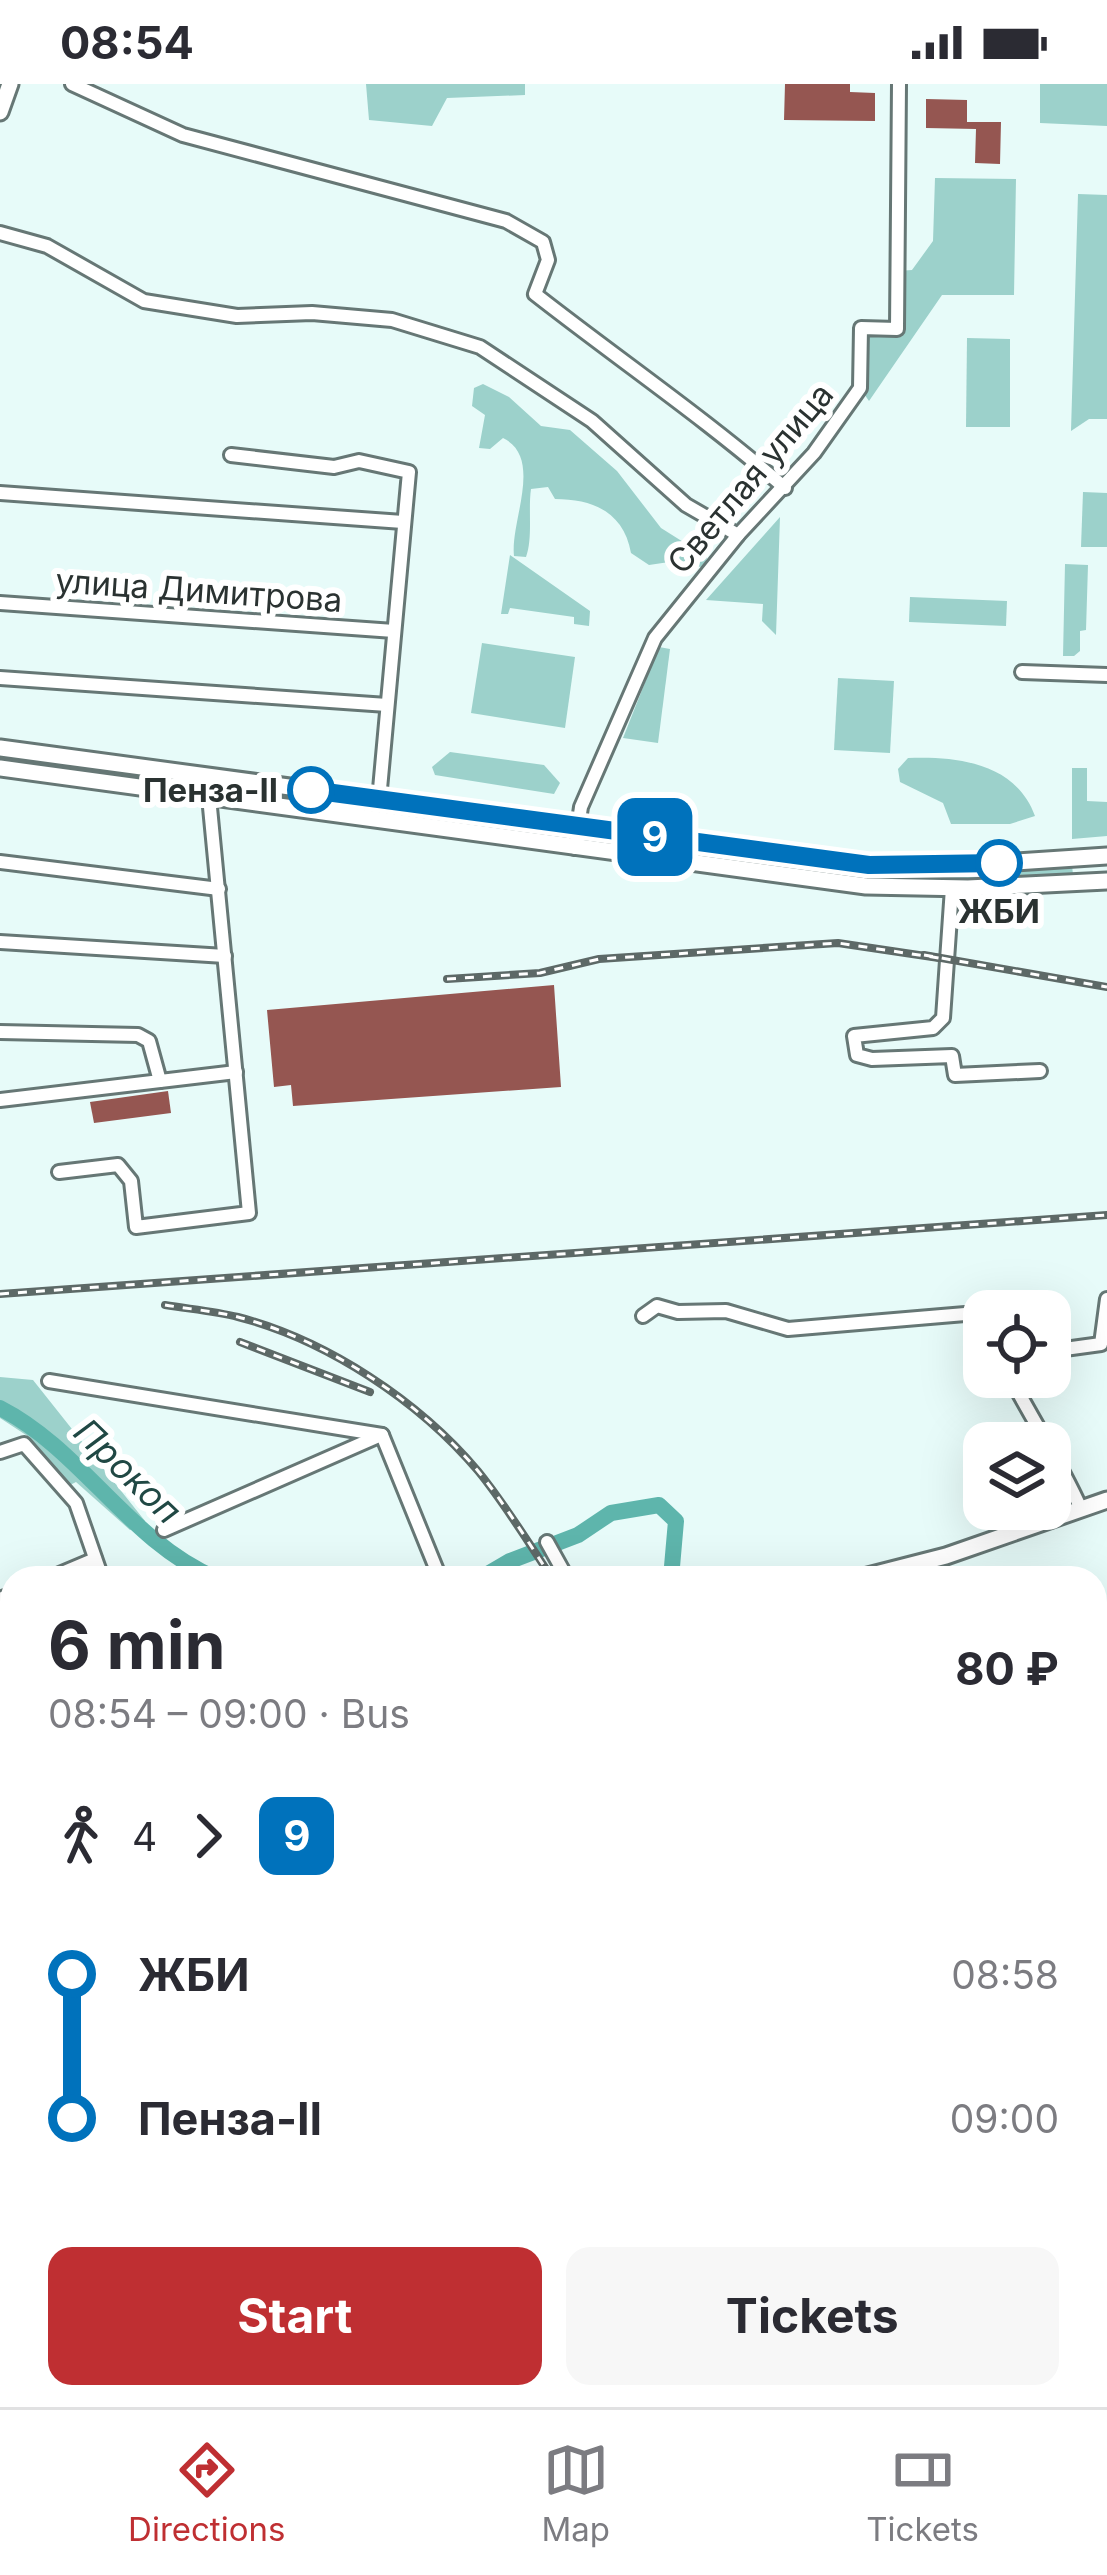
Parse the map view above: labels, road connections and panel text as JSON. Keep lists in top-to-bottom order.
{
  "streets": {
    "street": ["Светлая улица", "улица Димитрова"]
  },
  "water": ["Прокоп"],
  "places": ["Пенза-II", "ЖБИ"],
  "lines": ["bus line 9"],
  "page": {
    "status": "08:54",
    "on_map": "9",
    "heading": ["6 min", "08:54 – 09:00 · Bus", "80 ₽"],
    "legs": ["4", "9"],
    "list": [
      {
        "name": "ЖБИ",
        "value": "08:58"
      },
      {
        "name": "Пенза-II",
        "value": "09:00"
      }
    ],
    "buttons": ["Start", "Tickets"],
    "tabs": ["Directions", "Map", "Tickets"]
  }
}
